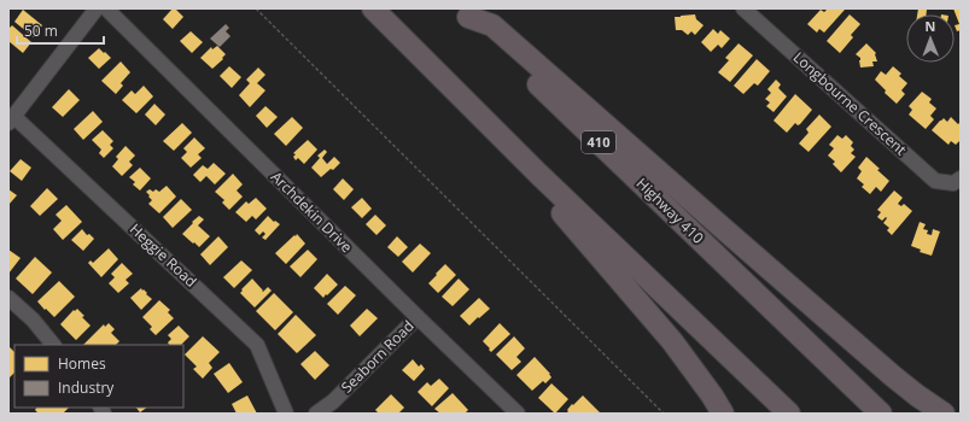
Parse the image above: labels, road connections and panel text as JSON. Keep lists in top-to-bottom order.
{
  "streets": {
    "highway": ["410", "Highway 410"],
    "street": [
      "Longbourne Crescent",
      "Archdekin Drive",
      "Heggie Road",
      "Seaborn Road"
    ]
  },
  "crossings": [
    ["Archdekin Drive", "Seaborn Road"]
  ],
  "legend": ["Homes", "Industry"],
  "scale_bar": "50 m",
  "north": "top"
}
